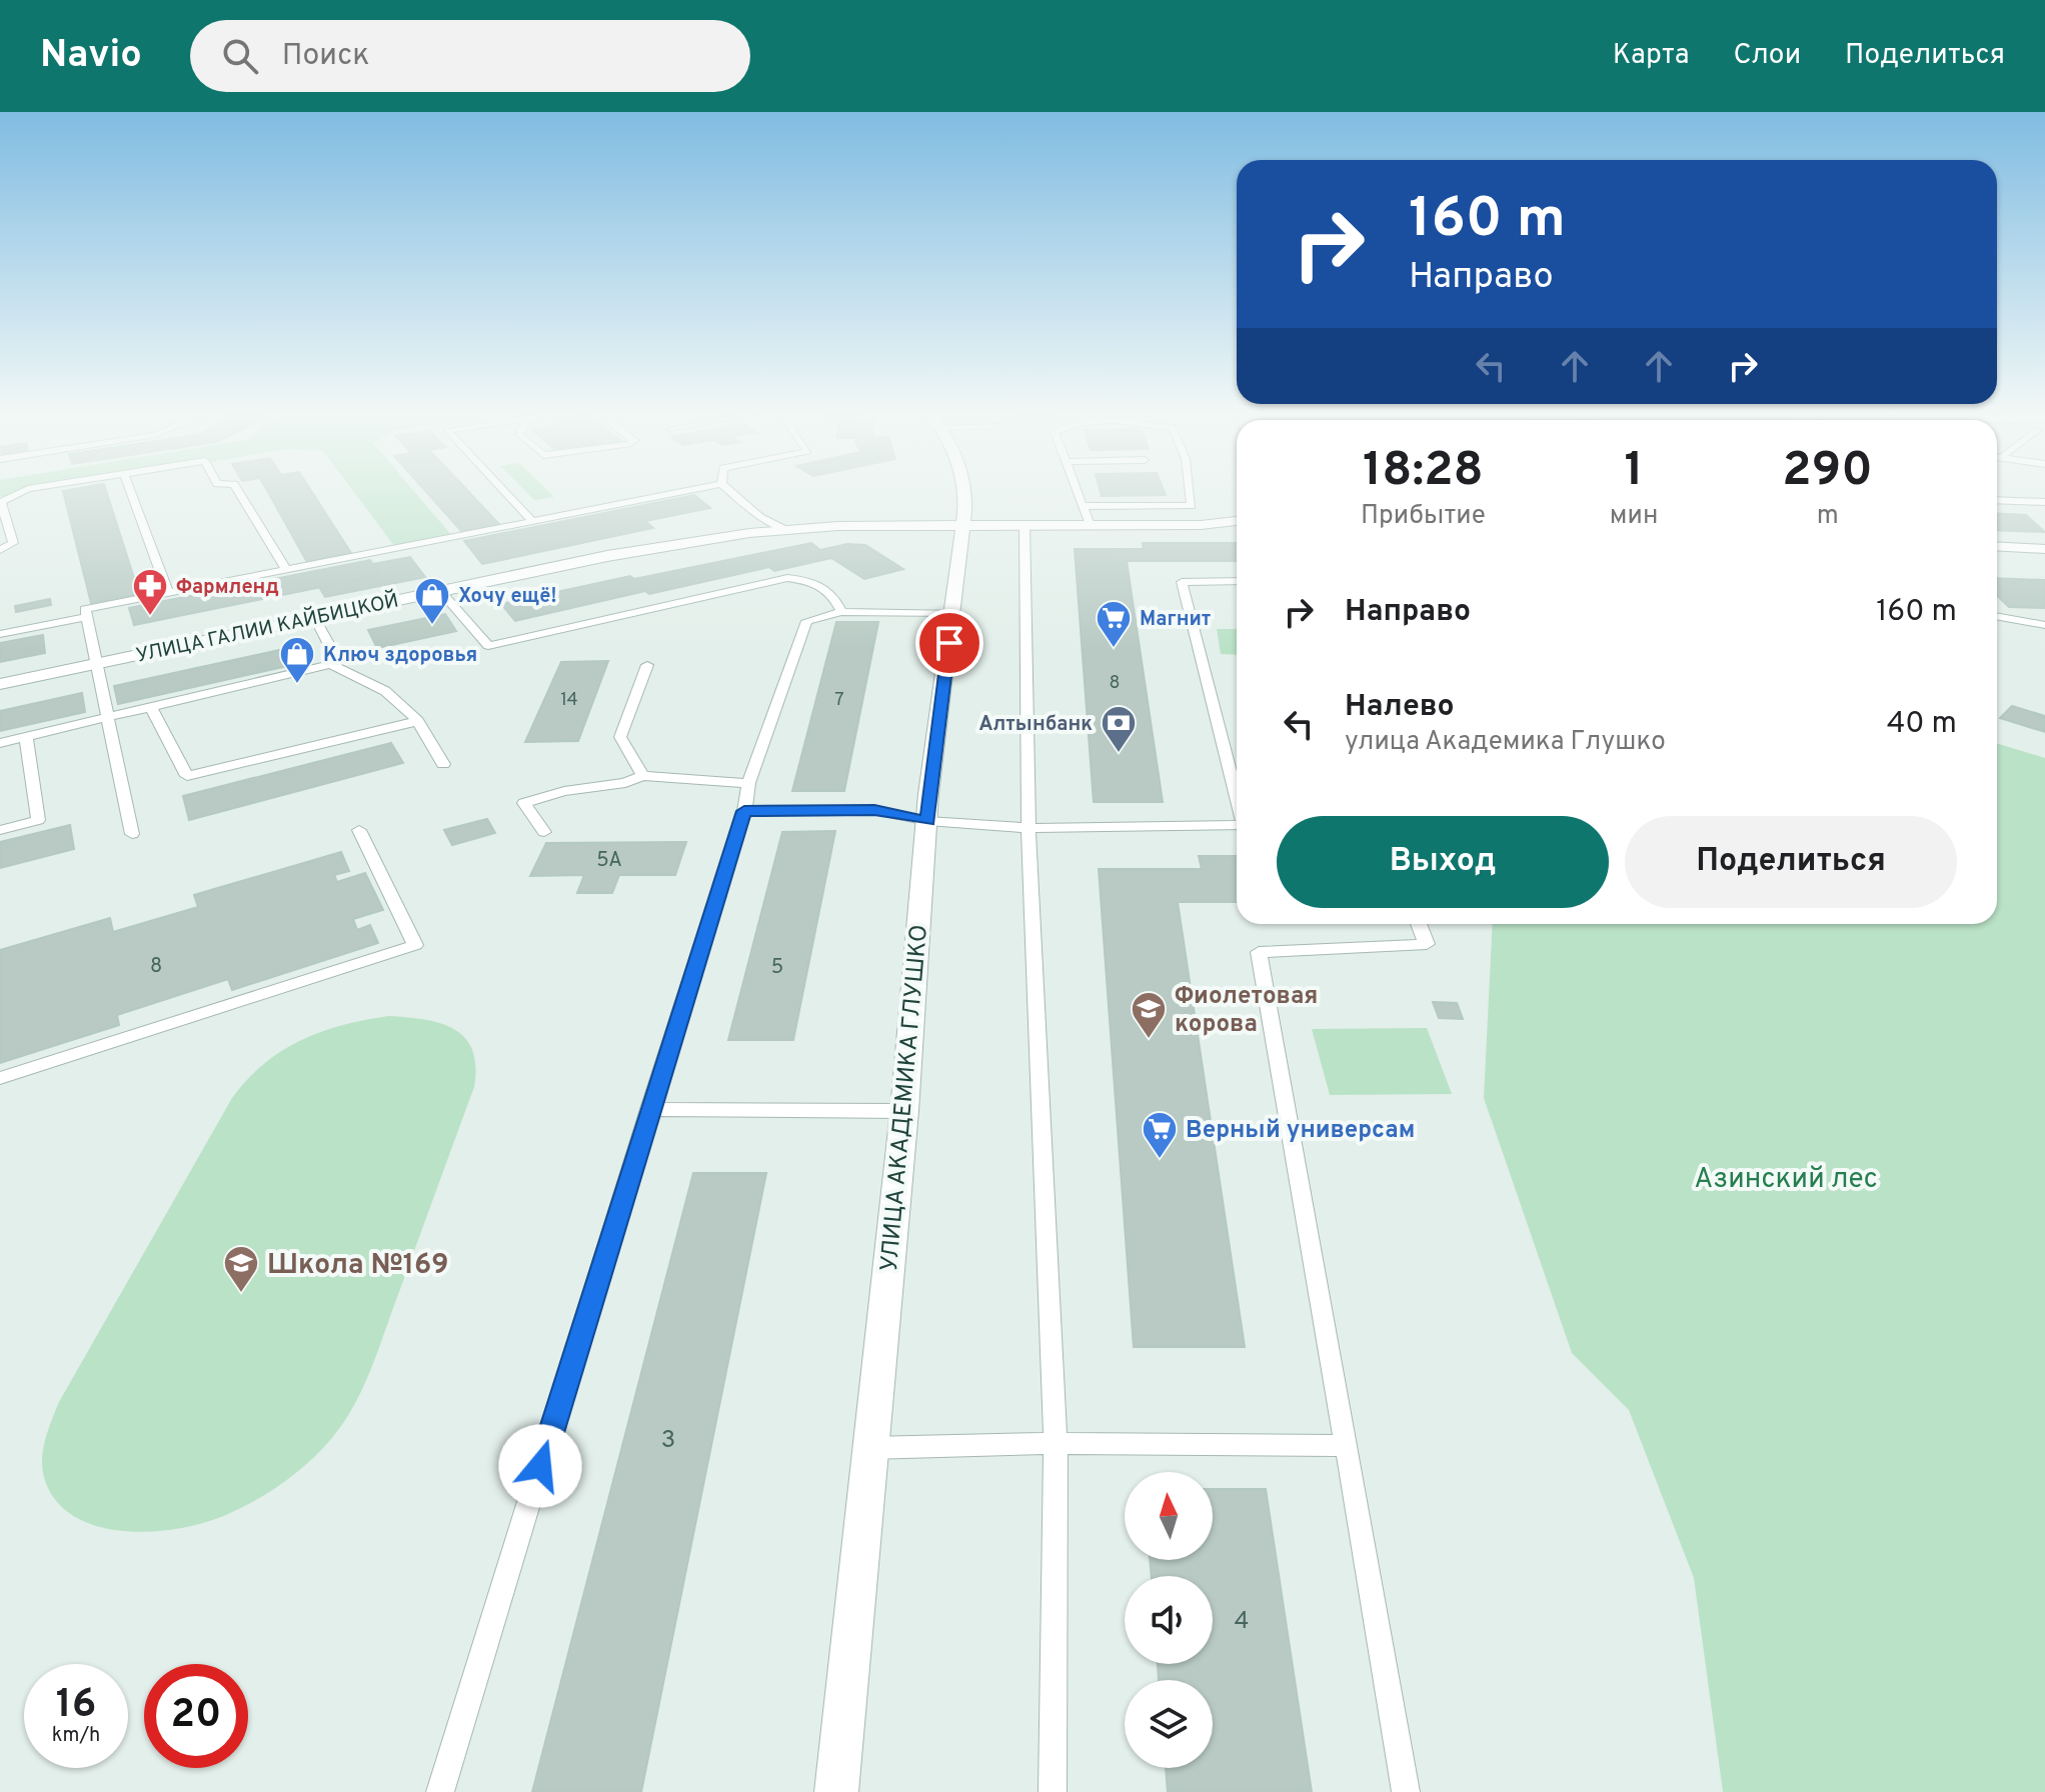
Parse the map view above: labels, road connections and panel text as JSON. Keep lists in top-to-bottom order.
{
  "streets": {
    "street": ["УЛИЦА ГАЛИИ КАЙБИЦКОЙ", "УЛИЦА АКАДЕМИКА ГЛУШКО"]
  },
  "crossings": [
    ["УЛИЦА ГАЛИИ КАЙБИЦКОЙ", "УЛИЦА АКАДЕМИКА ГЛУШКО"]
  ],
  "parks": ["Азинский лес"],
  "places": {
    "pharmacy": ["Фармленд"],
    "shop": ["Хочу ещё!", "Ключ здоровья"],
    "supermarket": ["Магнит", "Верный универсам"],
    "bank": ["Алтынбанк"],
    "school or university": ["Фиолетовая корова", "Школа №169"]
  },
  "house_numbers": [
    "8",
    "14",
    "7",
    "5А",
    "8",
    "5",
    "3",
    "4"
  ],
  "north": "top",
  "page": {
    "header": "Navio",
    "search": "Поиск",
    "nav": ["Карта", "Слои", "Поделиться"],
    "turn": ["160 m", "Направо"],
    "eta": [
      "18:28",
      "Прибытие",
      "1",
      "мин",
      "290",
      "m"
    ],
    "list": [
      {
        "name": "Направо",
        "value": "160 m"
      },
      {
        "name": "Налево",
        "note": "улица Академика Глушко",
        "value": "40 m"
      }
    ],
    "buttons": ["Выход", "Поделиться"],
    "speed": "16 km/h",
    "limit": "20"
  }
}
